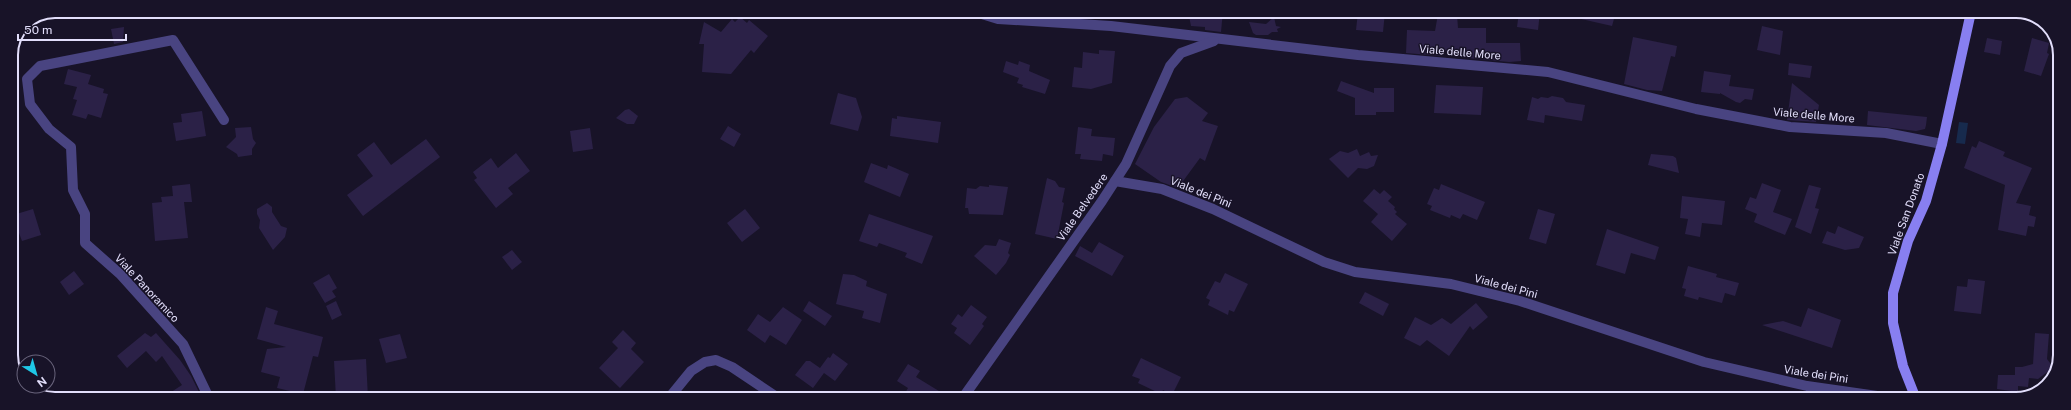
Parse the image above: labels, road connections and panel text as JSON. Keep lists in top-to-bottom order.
{
  "streets": {
    "street": [
      "Viale delle More",
      "Viale dei Pini",
      "Viale Belvedere",
      "Viale San Donato",
      "Viale Panoramico"
    ]
  },
  "crossings": [
    ["Viale delle More", "Viale Belvedere"],
    ["Viale delle More", "Viale San Donato"],
    ["Viale dei Pini", "Viale Belvedere"]
  ],
  "scale_bar": "50 m",
  "north": "bottom right"
}
